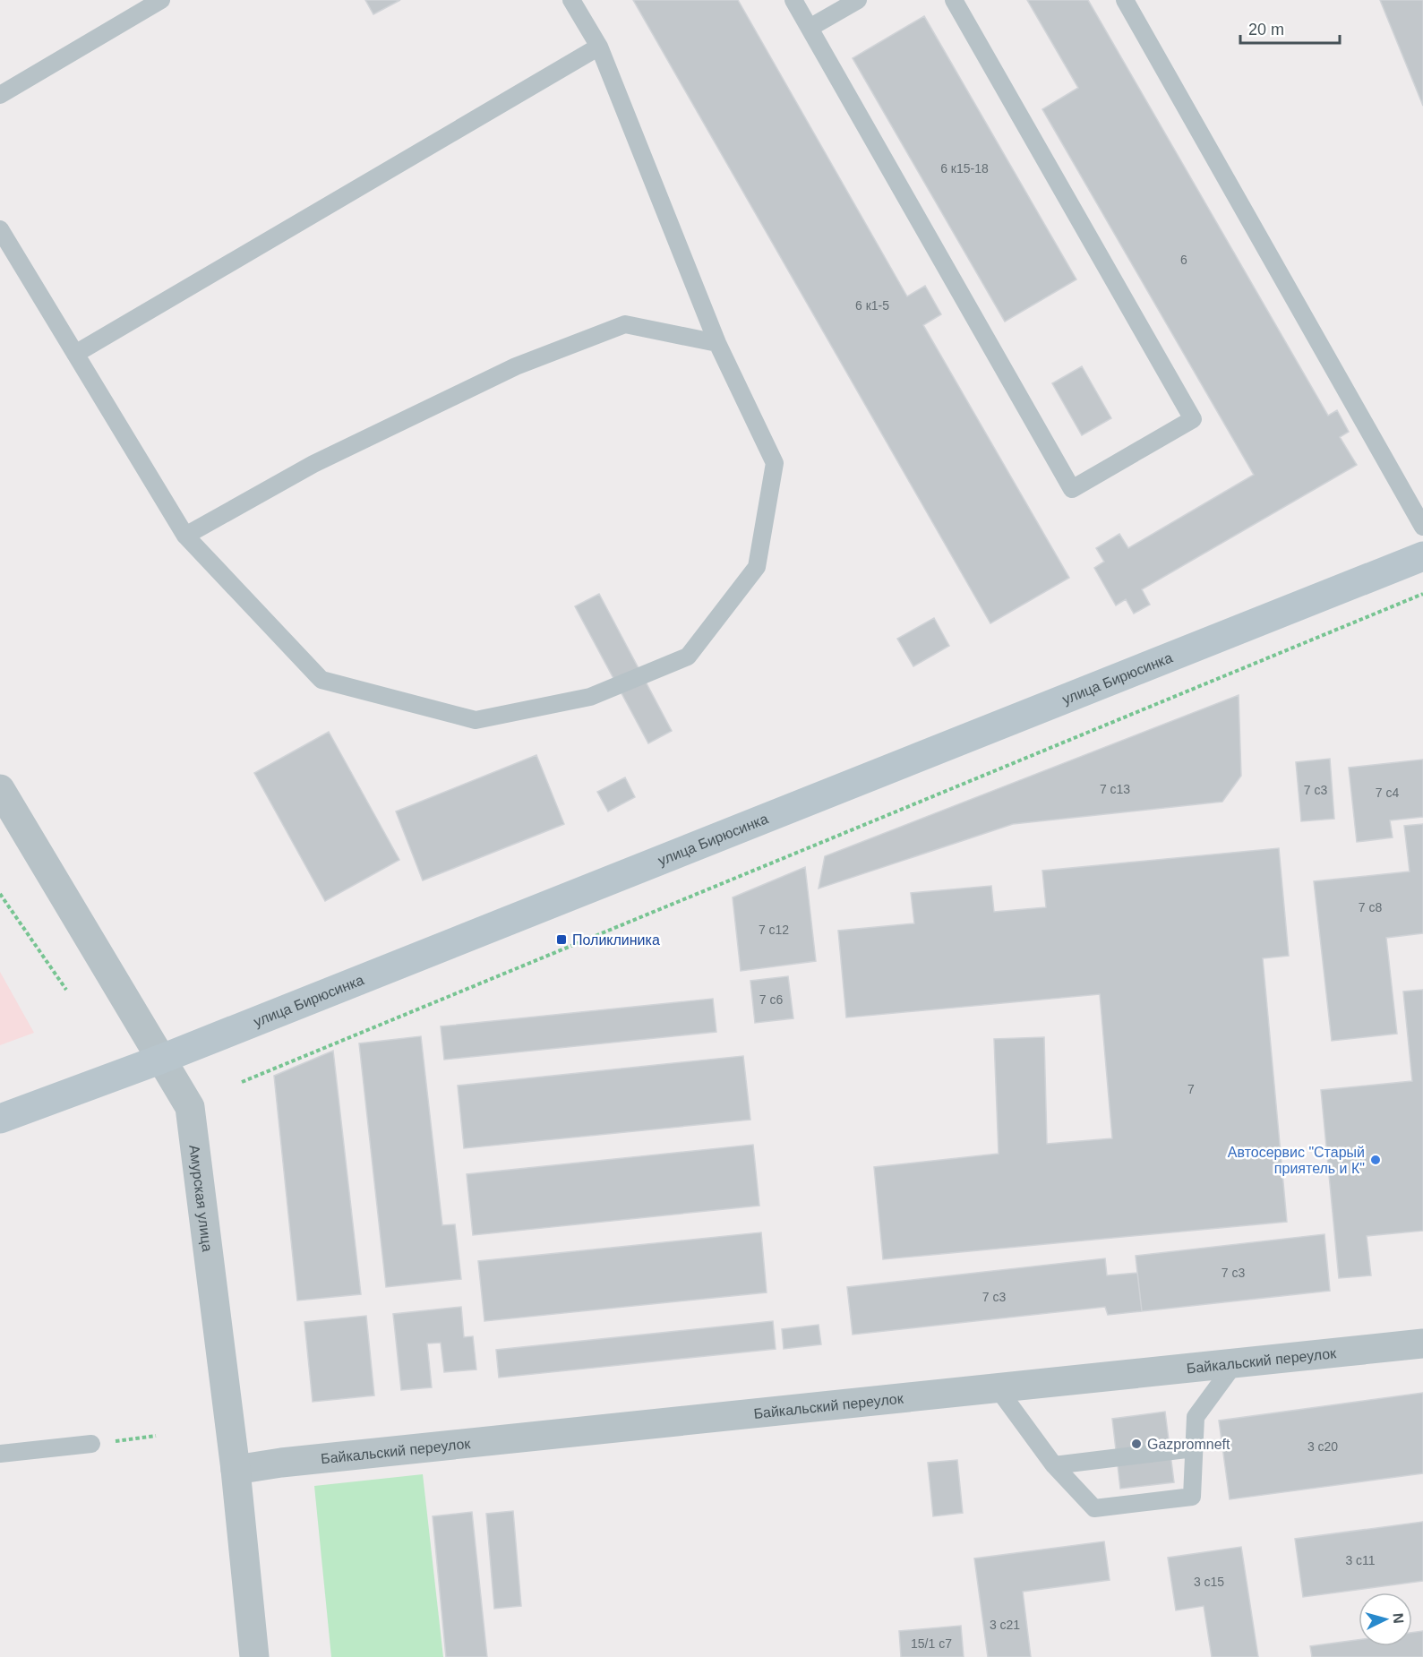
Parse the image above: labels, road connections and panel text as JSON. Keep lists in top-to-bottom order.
{
  "streets": {
    "main road": ["улица Бирюсинка"],
    "street": ["Амурская улица", "Байкальский переулок"]
  },
  "crossings": [
    ["улица Бирюсинка", "Амурская улица"],
    ["Амурская улица", "Байкальский переулок"]
  ],
  "places": {
    "transit": ["Поликлиника"],
    "other": ["Автосервис \"Старый приятель и К\"", "Gazpromneft"]
  },
  "house_numbers": [
    "6 к15-18",
    "6",
    "6 к1-5",
    "7 с13",
    "7 с3",
    "7 с4",
    "7 с8",
    "7 с12",
    "7 с6",
    "7",
    "7 c3",
    "7 c3",
    "3 с20",
    "3 с11",
    "3 с15",
    "3 с21",
    "15/1 с7"
  ],
  "scale_bar": "20 m",
  "north": "right"
}
